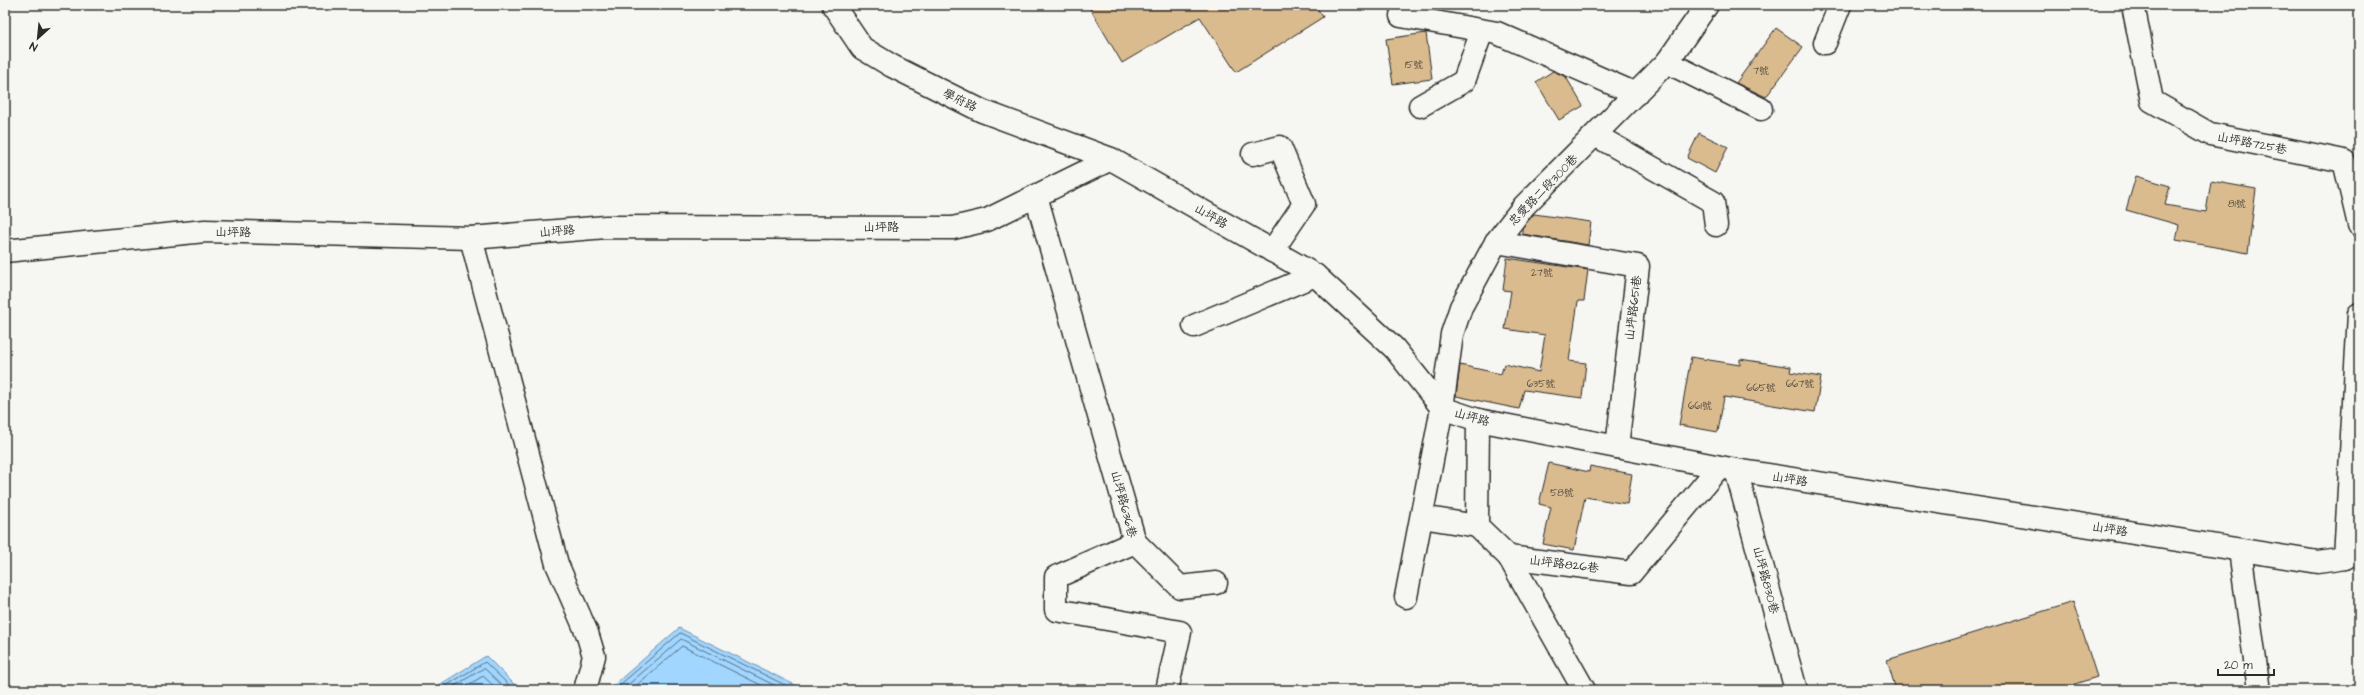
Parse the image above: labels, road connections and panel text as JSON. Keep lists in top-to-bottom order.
{
  "streets": {
    "street": [
      "學府路",
      "山坪路725巷",
      "忠愛路二段300巷",
      "山坪路",
      "山坪路651巷",
      "山坪路636巷",
      "山坪路826巷",
      "山坪路830巷"
    ]
  },
  "crossings": [
    ["學府路", "山坪路"],
    ["忠愛路二段300巷", "山坪路"],
    ["忠愛路二段300巷", "山坪路651巷"],
    ["山坪路", "山坪路651巷"],
    ["山坪路", "山坪路636巷"],
    ["山坪路", "山坪路826巷"],
    ["山坪路", "山坪路830巷"],
    ["山坪路826巷", "山坪路830巷"]
  ],
  "house_numbers": [
    "15號",
    "7號",
    "81號",
    "27號",
    "635號",
    "667號",
    "665號",
    "661號",
    "58號"
  ],
  "scale_bar": "20 m",
  "north": "bottom left"
}
